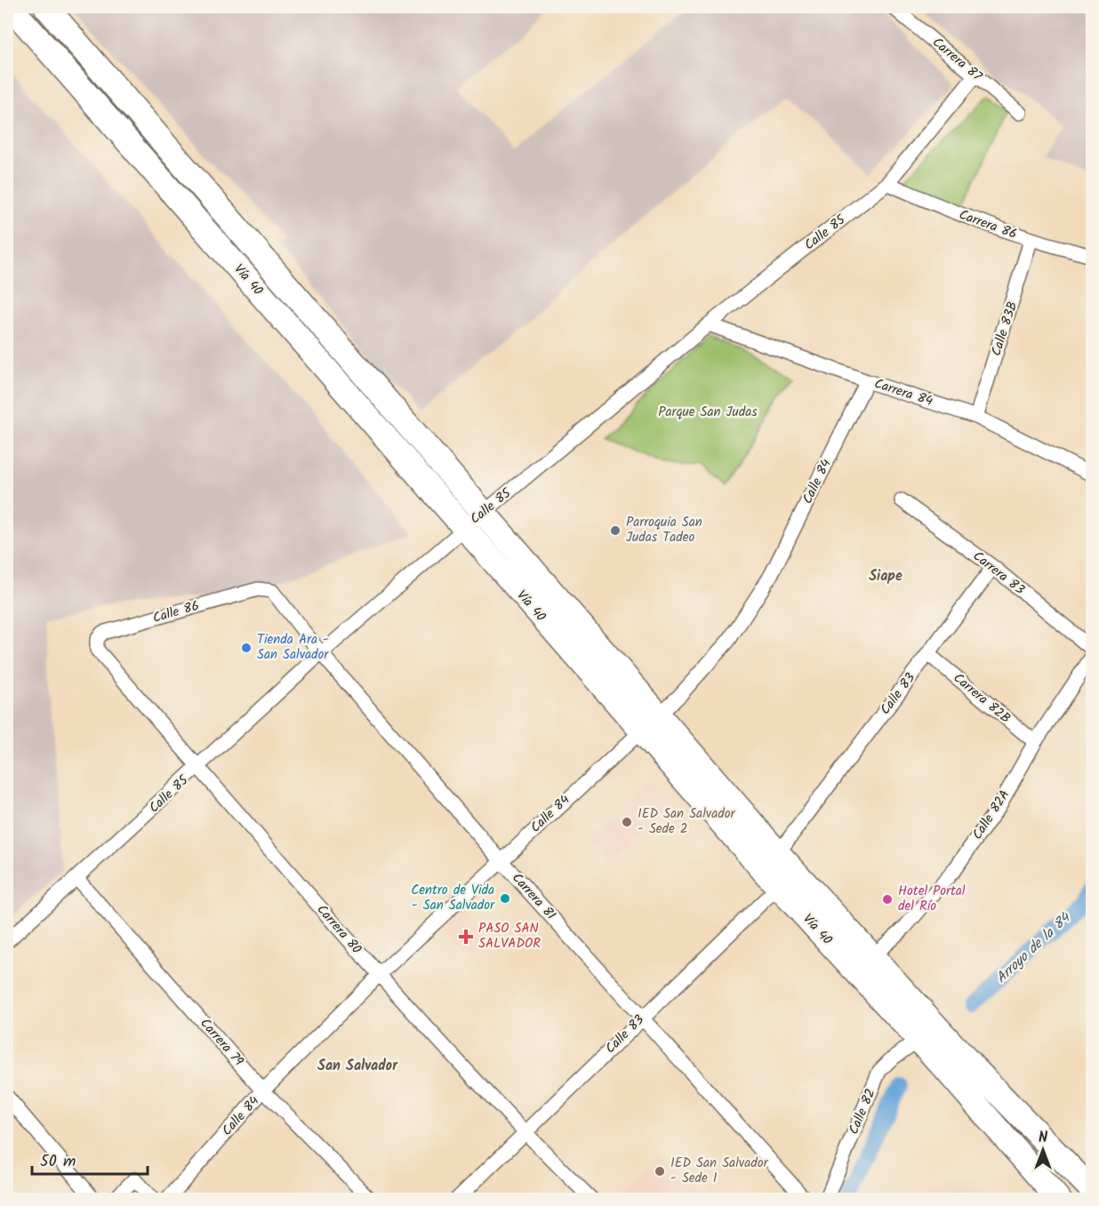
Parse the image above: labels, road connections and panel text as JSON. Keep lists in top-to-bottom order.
{
  "streets": {
    "highway": ["Vía 40"],
    "street": [
      "Carrera 87",
      "Carrera 86",
      "Calle 85",
      "Calle 83B",
      "Carrera 84",
      "Calle 84",
      "Carrera 83",
      "Calle 86",
      "Calle 83",
      "Carrera 82B",
      "Calle 82A",
      "Carrera 81",
      "Carrera 80",
      "Carrera 79",
      "Calle 82"
    ]
  },
  "crossings": [
    ["Carrera 87", "Calle 85"],
    ["Carrera 86", "Calle 85"],
    ["Carrera 86", "Calle 83B"],
    ["Calle 85", "Vía 40"],
    ["Calle 85", "Carrera 84"],
    ["Calle 85", "Carrera 81"],
    ["Calle 85", "Carrera 80"],
    ["Calle 85", "Carrera 79"],
    ["Vía 40", "Calle 84"],
    ["Vía 40", "Calle 83"],
    ["Vía 40", "Calle 82A"],
    ["Vía 40", "Calle 82"],
    ["Calle 83B", "Carrera 84"],
    ["Carrera 84", "Calle 84"],
    ["Calle 84", "Carrera 81"],
    ["Calle 84", "Carrera 80"],
    ["Calle 84", "Carrera 79"],
    ["Carrera 83", "Calle 83"],
    ["Calle 86", "Carrera 81"],
    ["Calle 86", "Carrera 80"],
    ["Calle 83", "Carrera 82B"],
    ["Calle 83", "Carrera 81"],
    ["Calle 83", "Carrera 80"],
    ["Carrera 82B", "Calle 82A"]
  ],
  "districts": ["Siape", "San Salvador"],
  "water": ["Arroyo de la 84"],
  "parks": ["Parque San Judas"],
  "places": {
    "other": [
      "Parroquia San Judas Tadeo",
      "Tienda Ara - San Salvador",
      "IED San Salvador - Sede 2",
      "Centro de Vida - San Salvador",
      "Hotel Portal del Río",
      "IED San Salvador - Sede 1"
    ],
    "health": ["PASO SAN SALVADOR"]
  },
  "scale_bar": "50 m",
  "north": "top"
}
